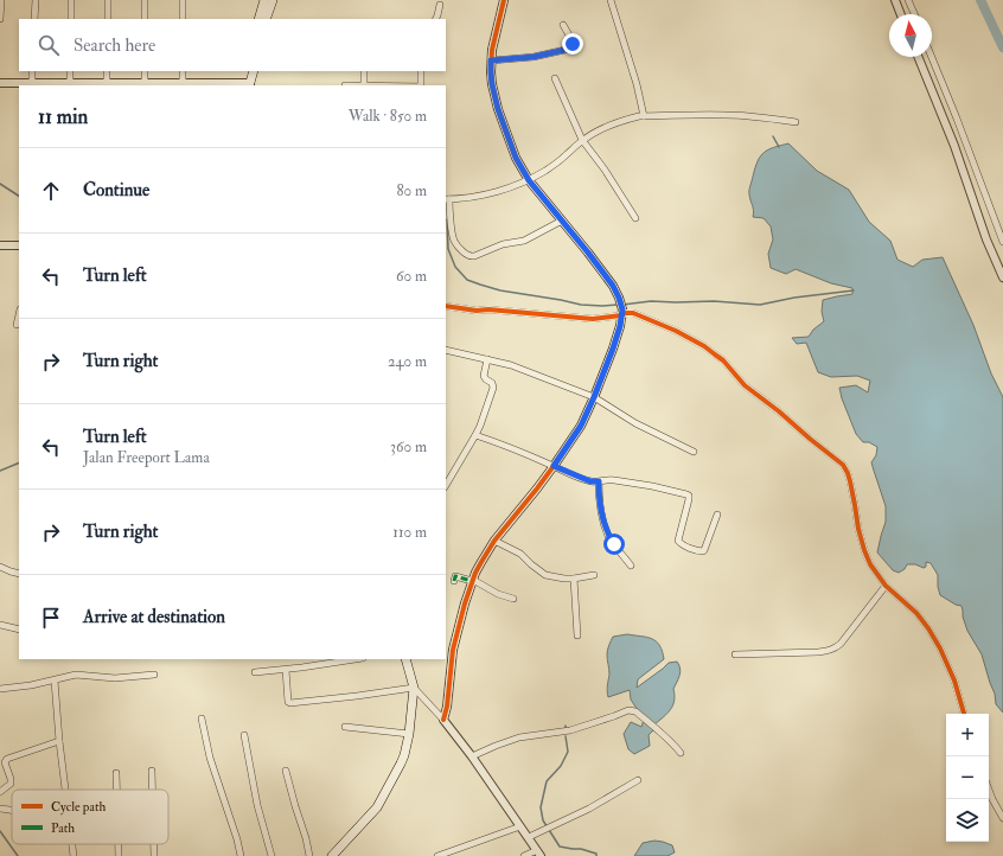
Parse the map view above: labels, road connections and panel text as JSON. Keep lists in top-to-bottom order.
{
  "legend": ["Cycle path", "Path"],
  "north": "top",
  "page": {
    "search": "Search here",
    "heading": ["11 min", "Walk · 850 m"],
    "list": [
      ["Continue", "80 m"],
      ["Turn left", "60 m"],
      ["Turn right", "240 m"],
      ["Turn left", "Jalan Freeport Lama", "360 m"],
      ["Turn right", "110 m"],
      "Arrive at destination"
    ],
    "map_buttons": ["+", "−"]
  }
}
